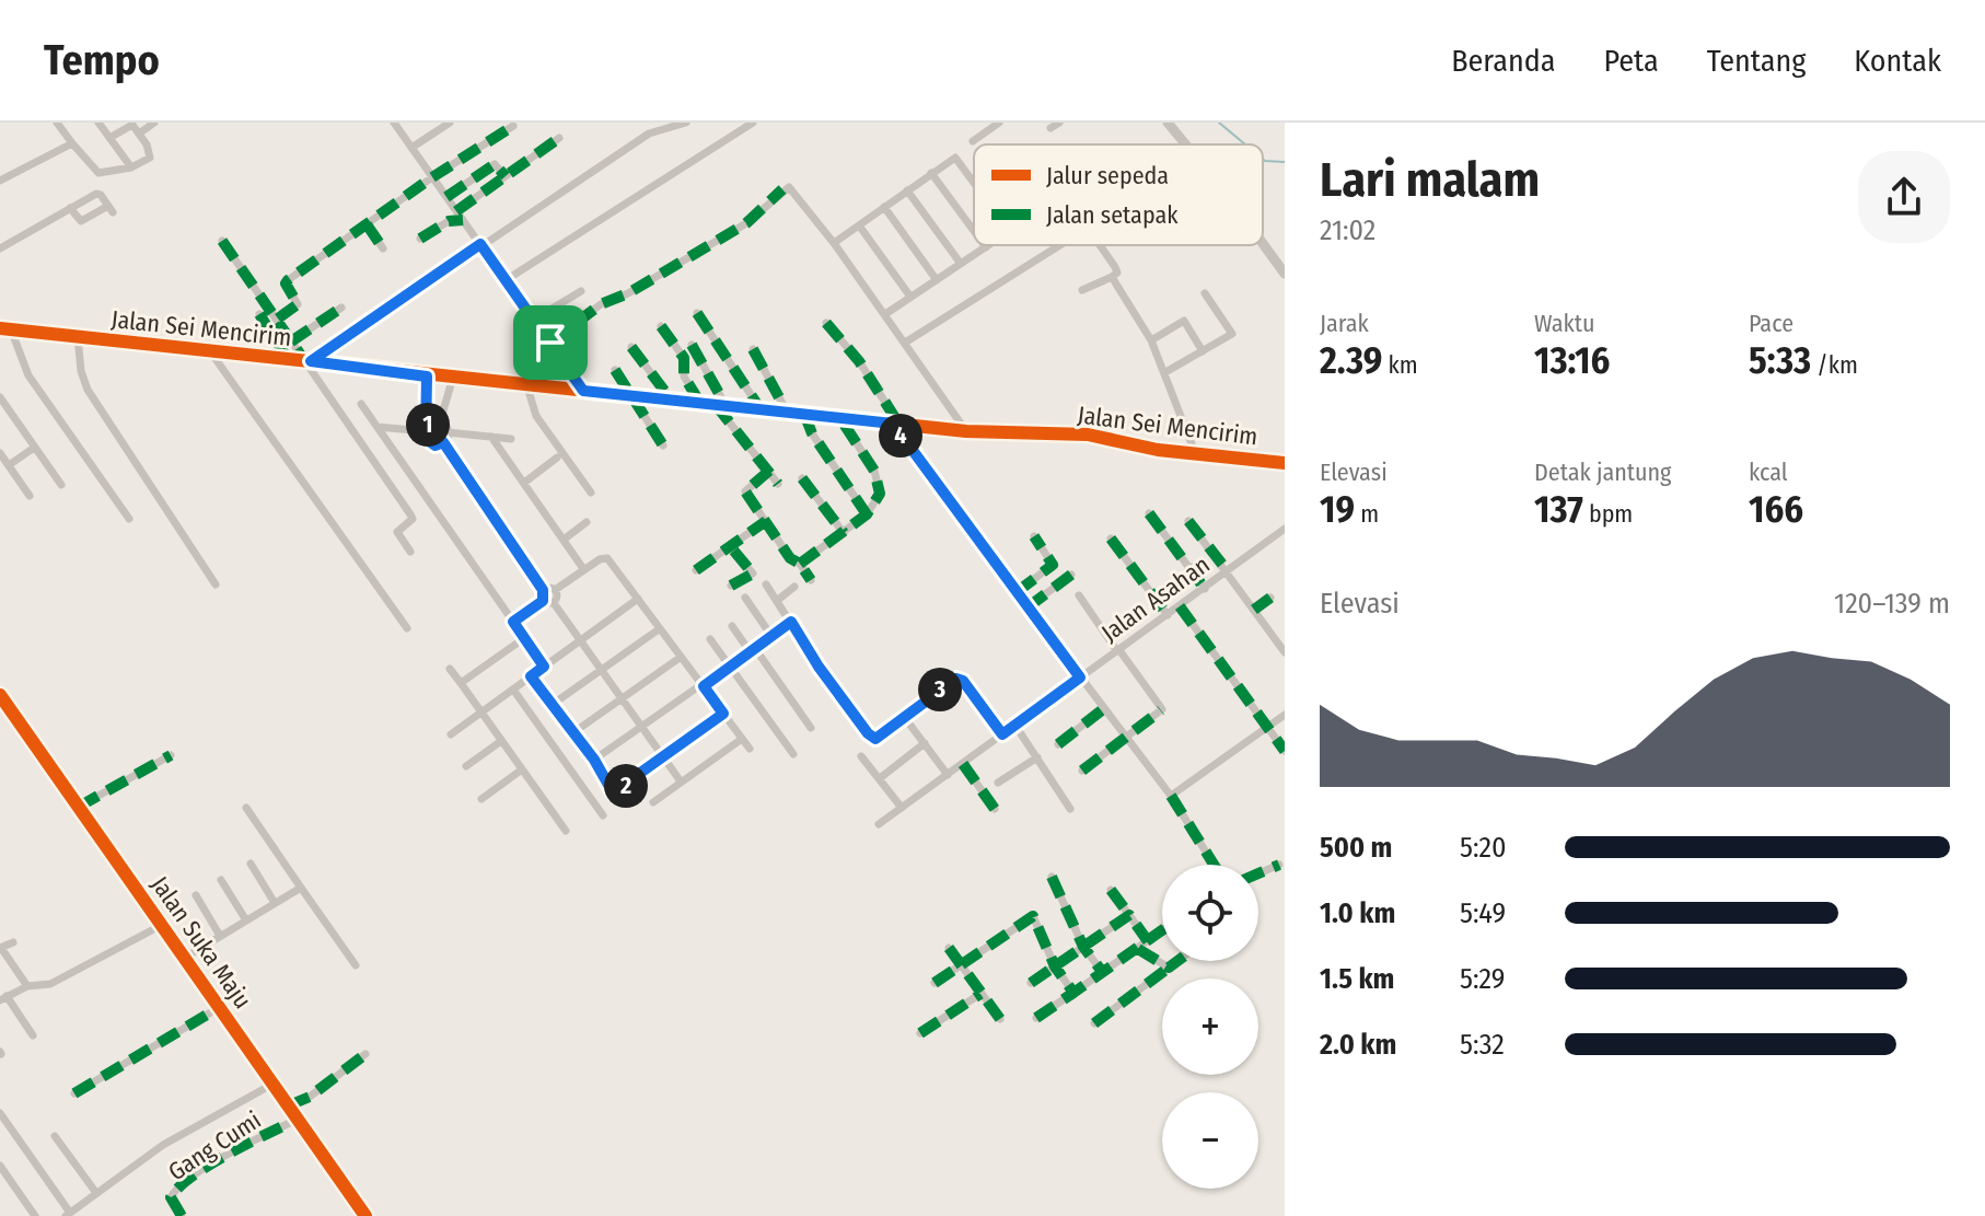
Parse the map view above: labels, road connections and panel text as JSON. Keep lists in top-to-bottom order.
{
  "streets": {
    "street": [
      "Jalan Sei Mencirim",
      "Jalan Asahan",
      "Jalan Suka Maju",
      "Gang Cumi"
    ]
  },
  "crossings": [
    ["Jalan Suka Maju", "Gang Cumi"]
  ],
  "legend": ["Jalur sepeda", "Jalan setapak"],
  "page": {
    "header": "Tempo",
    "nav": [
      "Beranda",
      "Peta",
      "Tentang",
      "Kontak"
    ],
    "heading": ["Lari malam", "21:02"],
    "stats": [
      ["Jarak", "2.39 km"],
      ["Waktu", "13:16"],
      ["Pace", "5:33 /km"],
      ["Elevasi", "19 m"],
      ["Detak jantung", "137 bpm"],
      ["kcal", "166"]
    ],
    "pins": [
      "1",
      "4",
      "3",
      "2"
    ],
    "chart": ["Elevasi", "120–139 m"],
    "list": [
      {
        "name": "500 m",
        "note": "5:20"
      },
      {
        "name": "1.0 km",
        "note": "5:49"
      },
      {
        "name": "1.5 km",
        "note": "5:29"
      },
      {
        "name": "2.0 km",
        "note": "5:32"
      }
    ],
    "map_buttons": ["+", "−"]
  }
}
